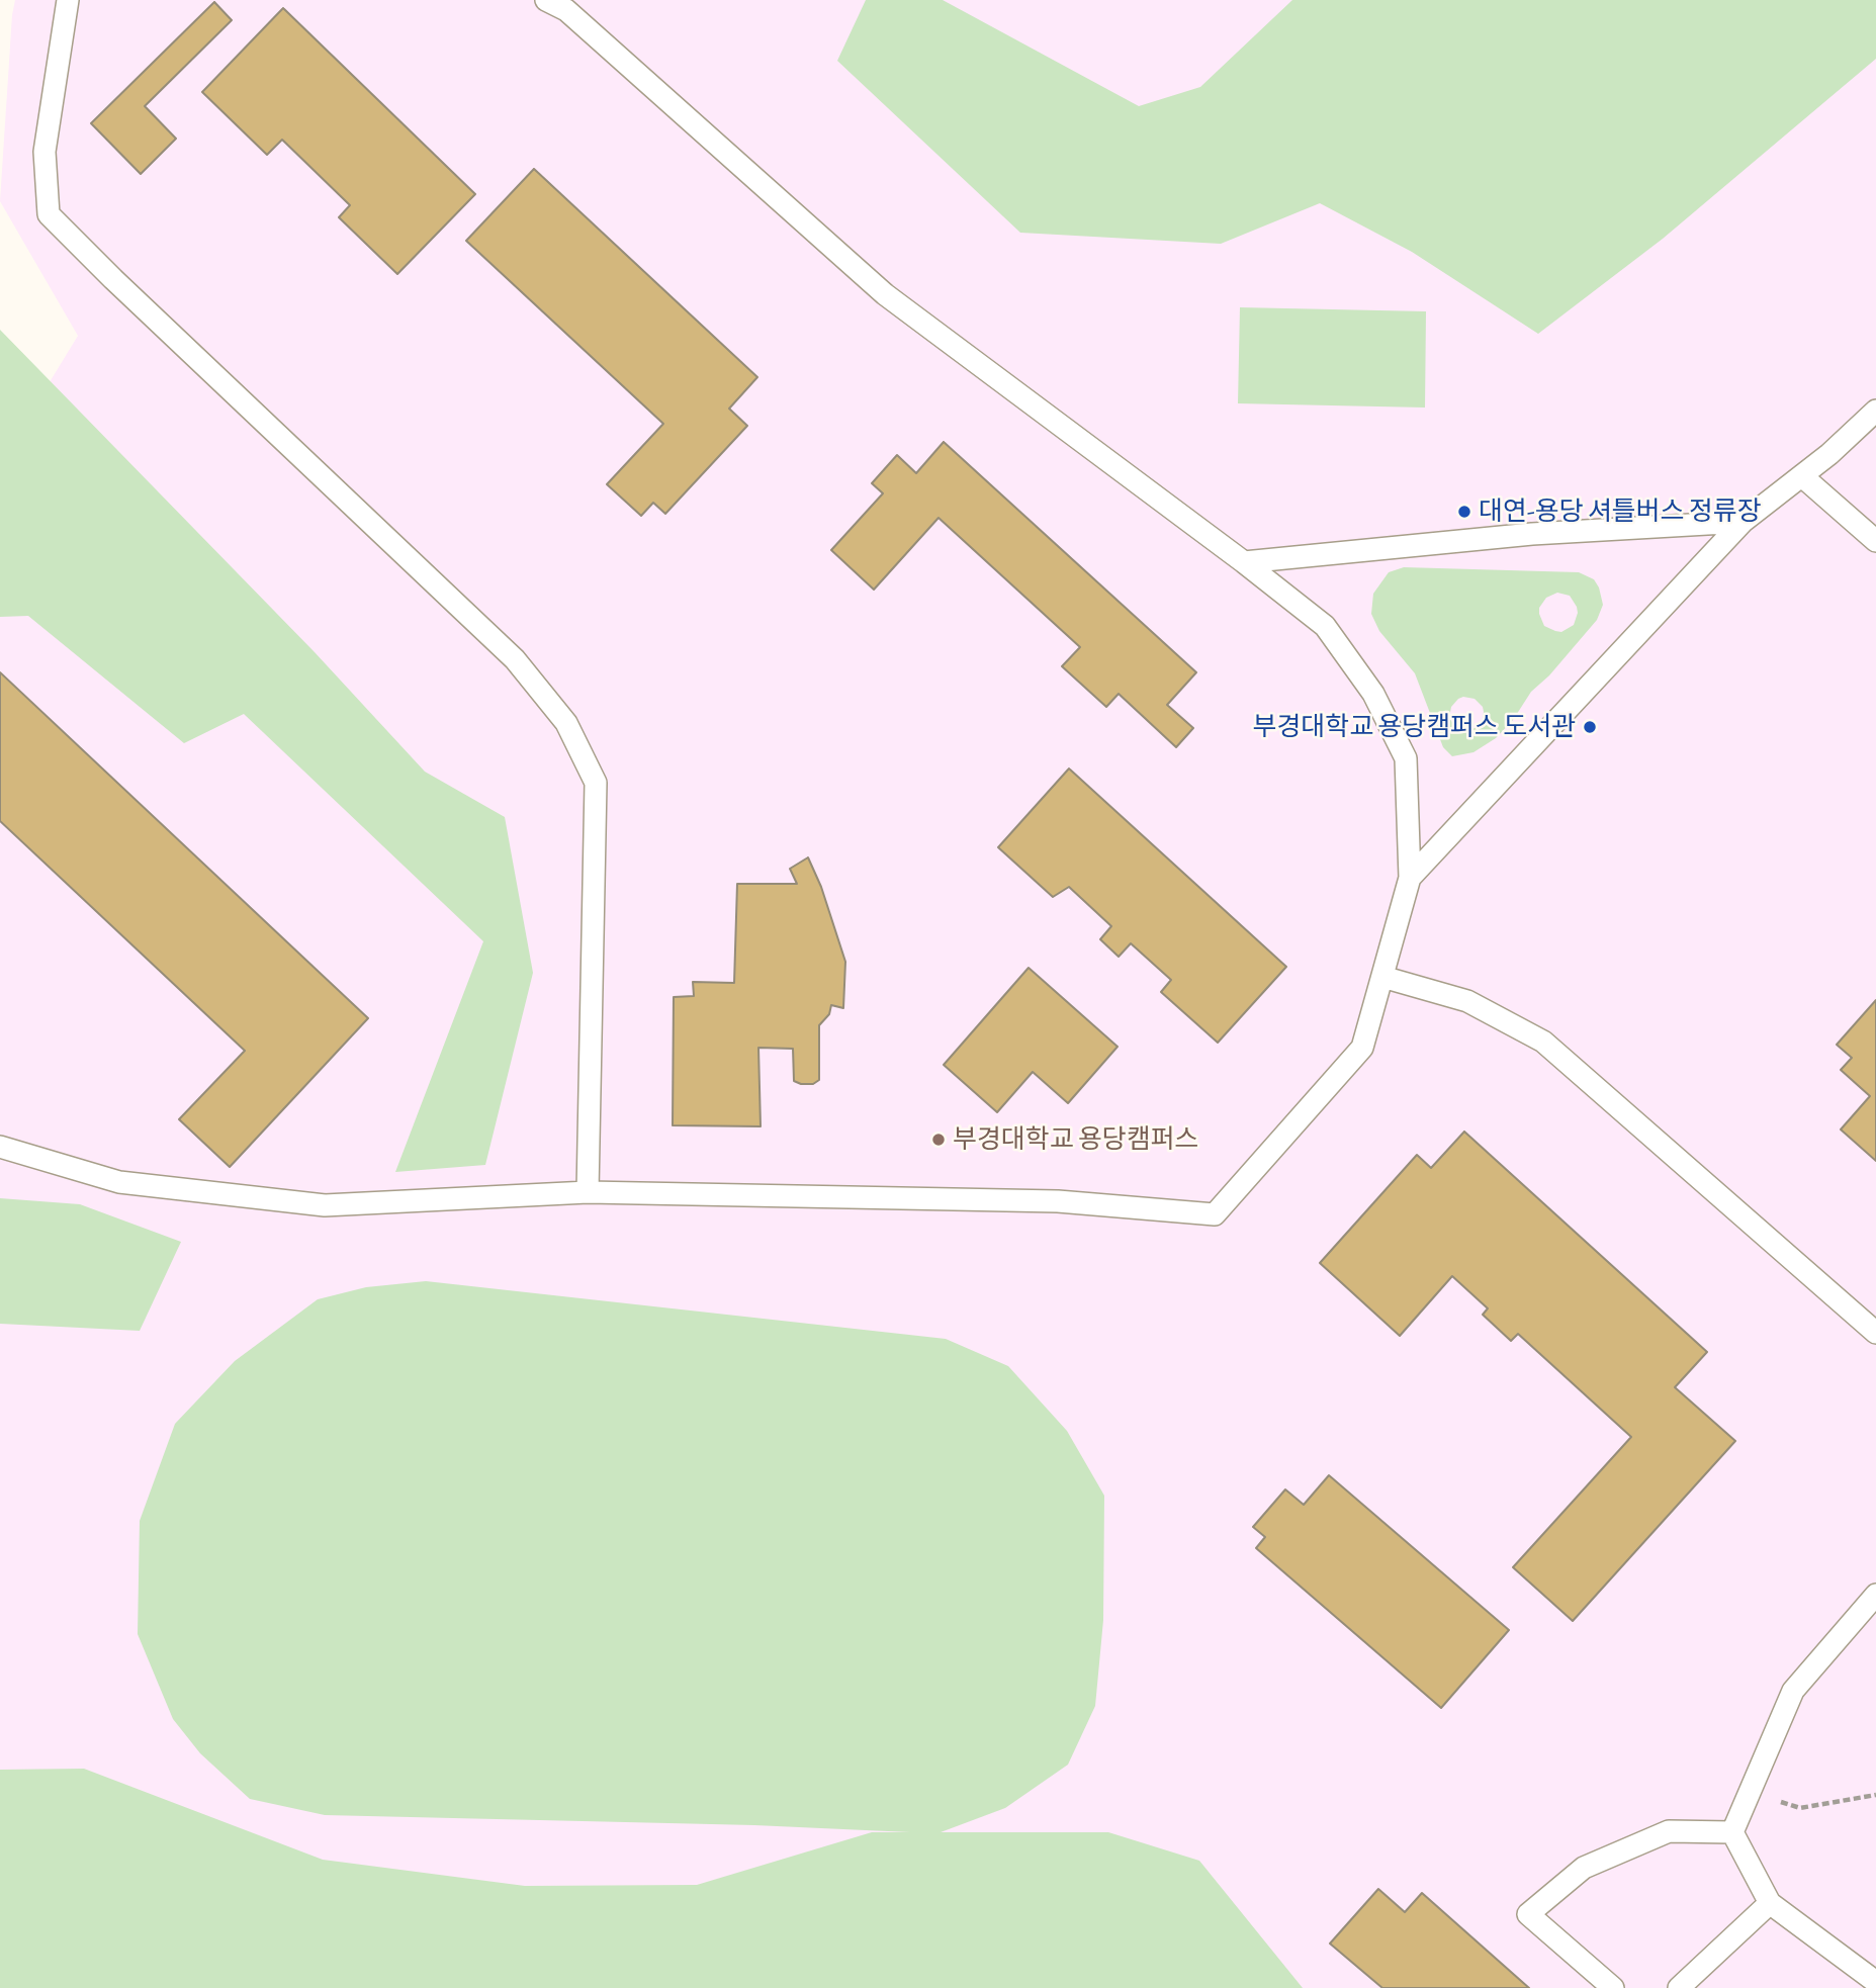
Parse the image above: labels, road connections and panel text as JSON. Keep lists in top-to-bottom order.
{
  "places": ["대연-용당 셔틀버스 정류장", "부경대학교 용당캠퍼스 도서관", "부경대학교 용당캠퍼스"]
}
